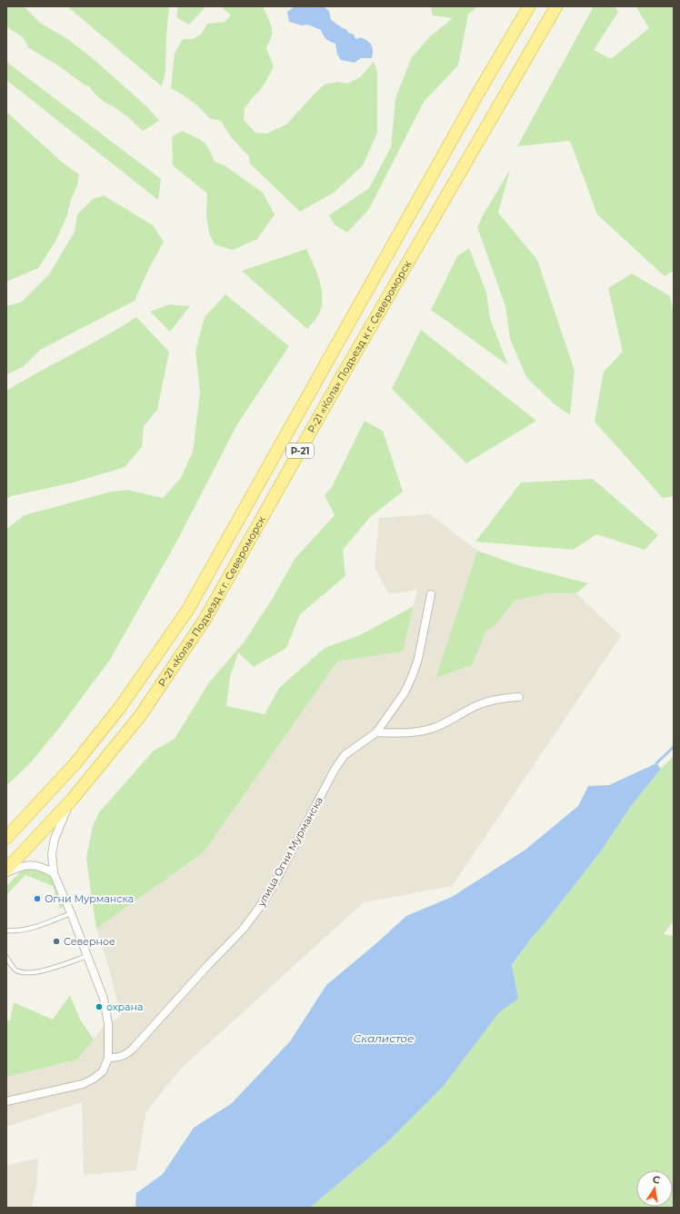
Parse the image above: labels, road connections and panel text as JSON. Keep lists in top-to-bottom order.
{
  "streets": {
    "main road": ["Р-21 «Кола» Подъезд к г. Североморск", "Р-21"],
    "street": ["улица Огни Мурманска"]
  },
  "water": ["Скалистое"],
  "places": ["Огни Мурманска", "Северное", "охрана"],
  "north": "top"
}
